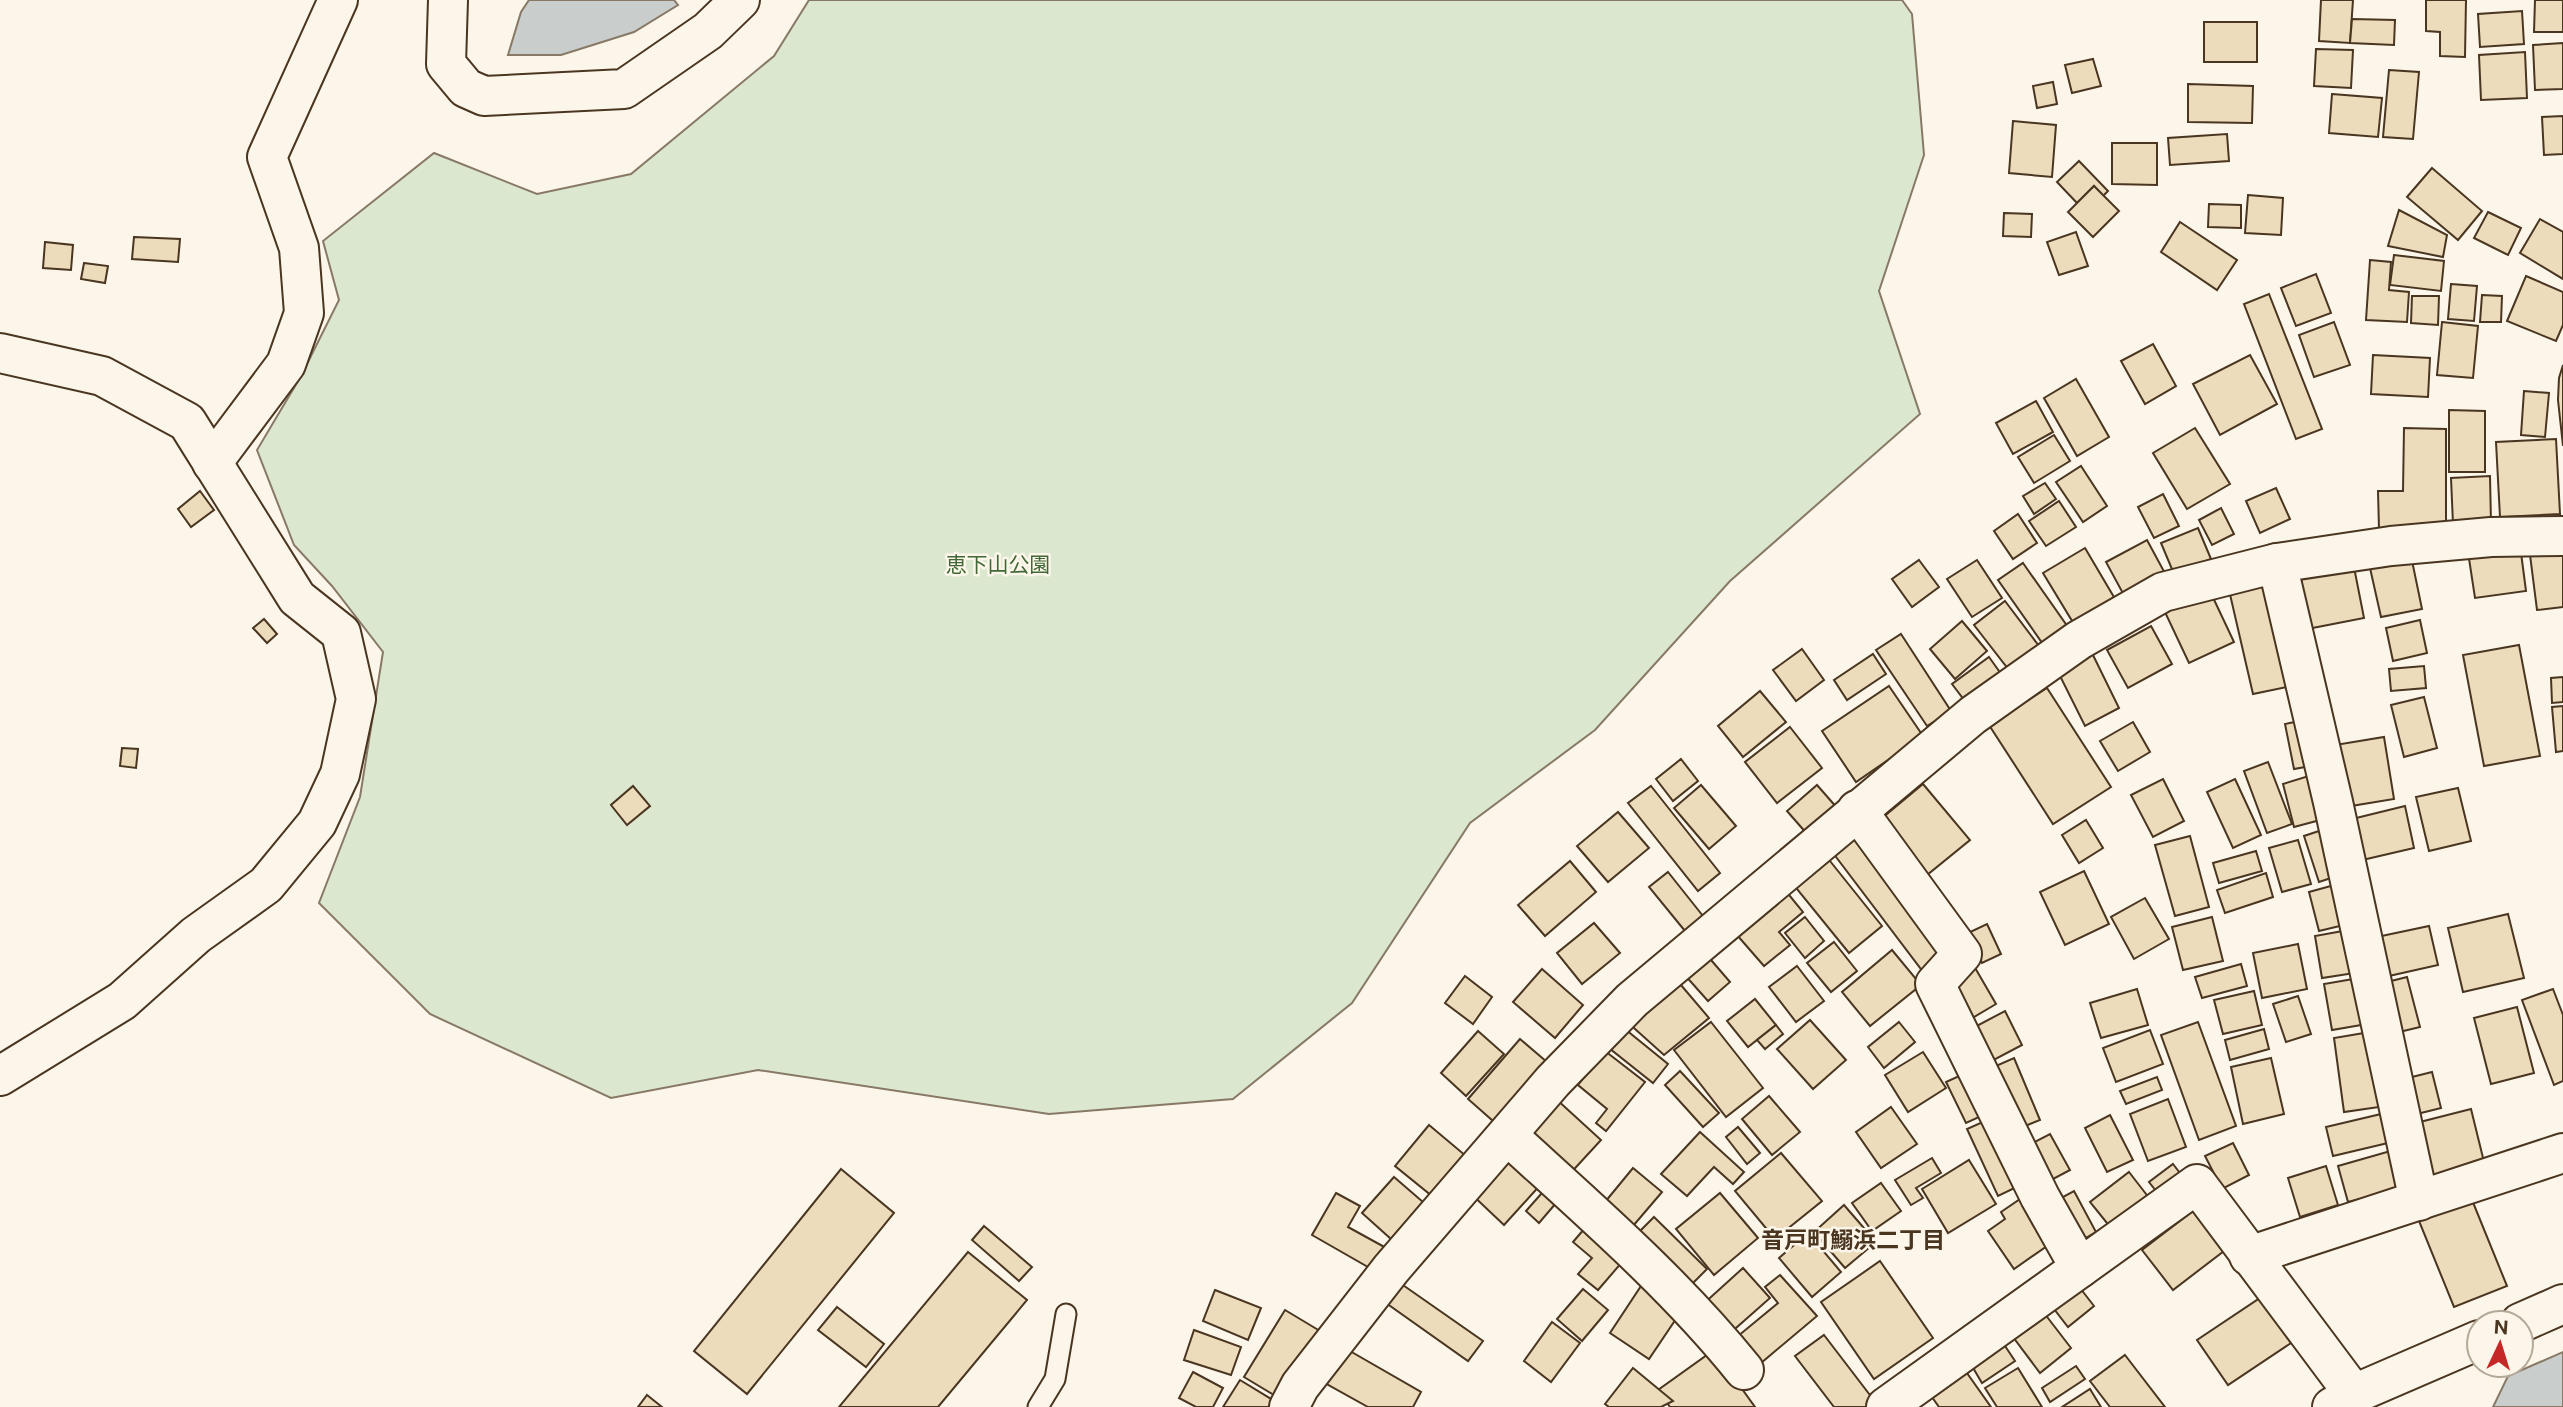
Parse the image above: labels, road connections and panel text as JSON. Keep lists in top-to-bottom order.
{
  "districts": ["音戸町鰯浜二丁目"],
  "parks": ["恵下山公園"],
  "north": "top"
}
